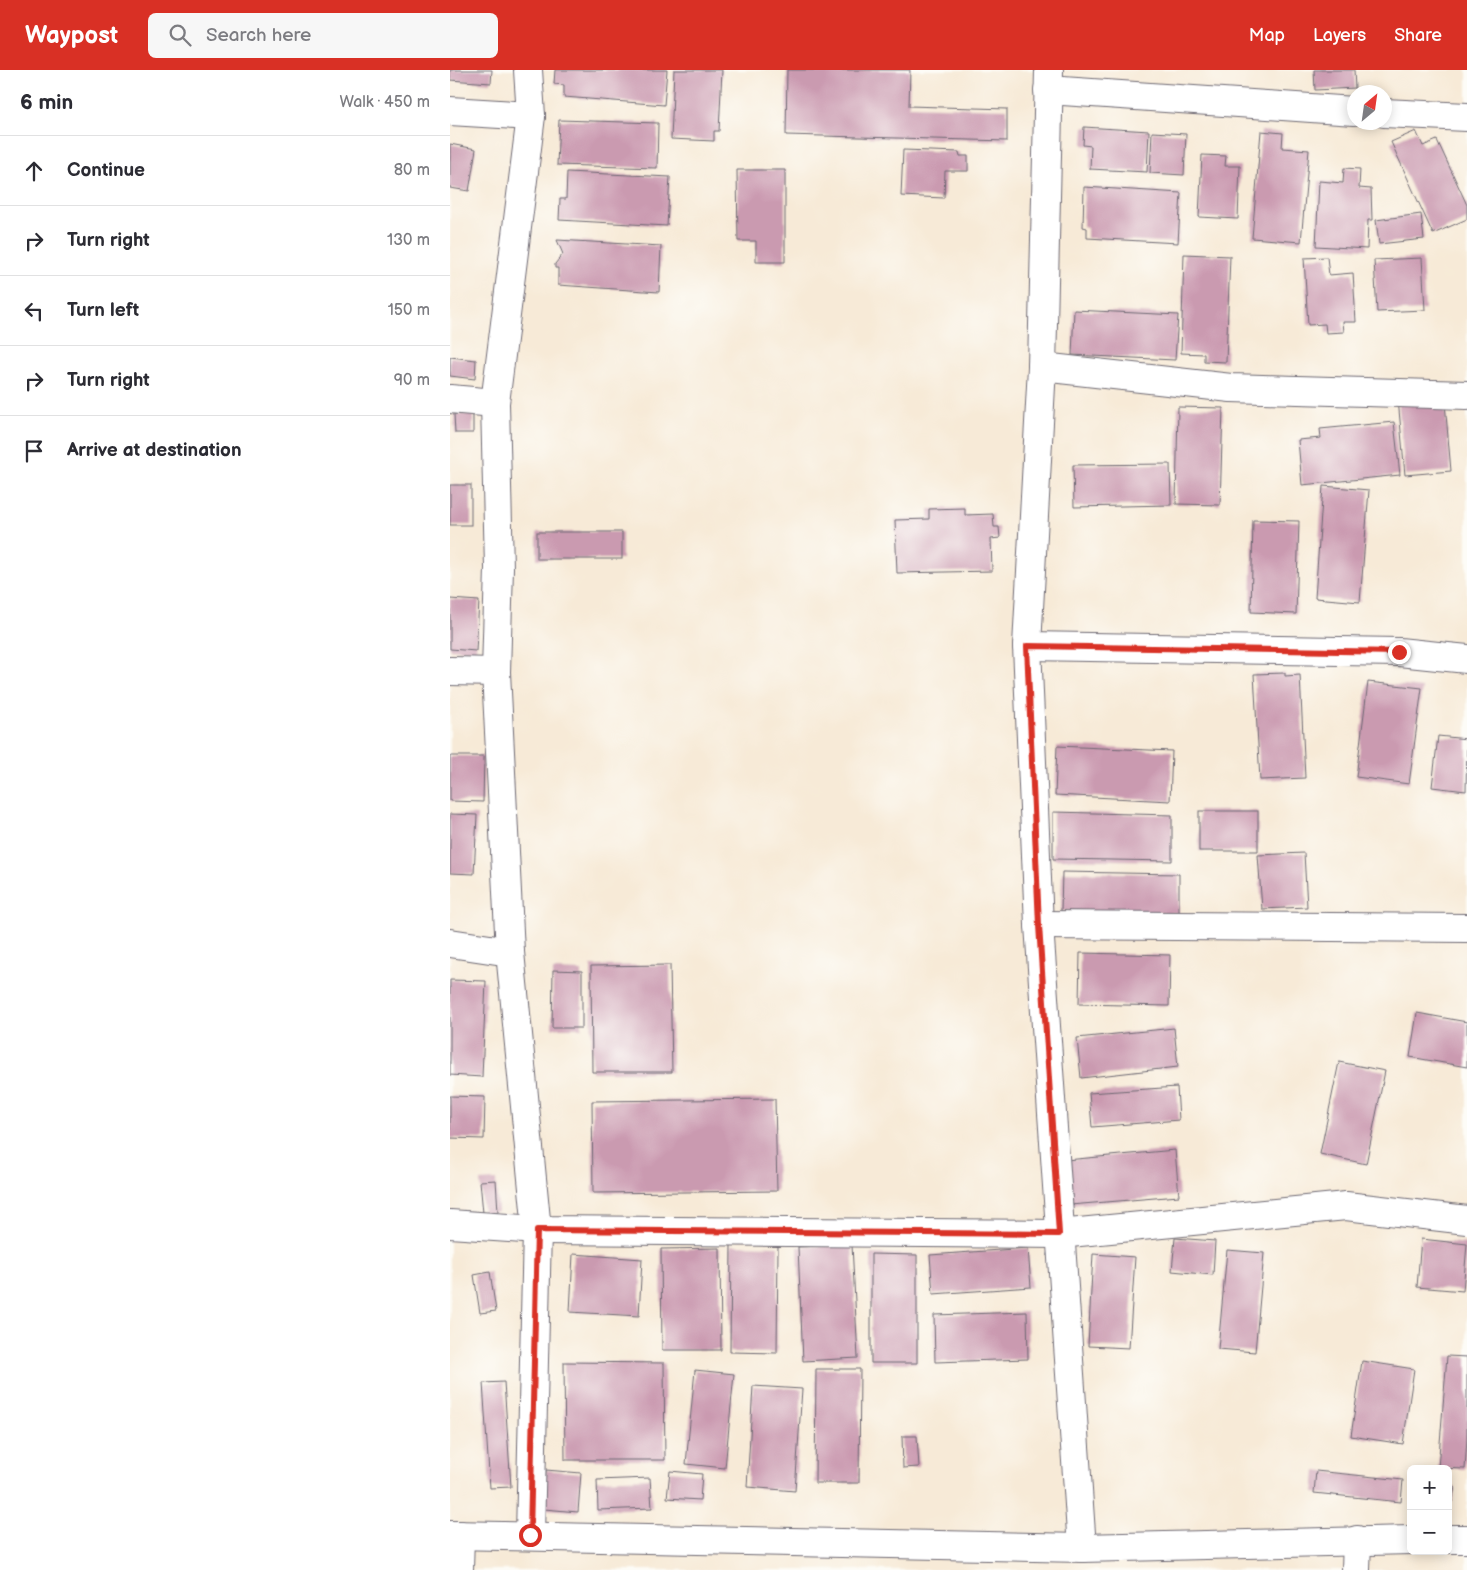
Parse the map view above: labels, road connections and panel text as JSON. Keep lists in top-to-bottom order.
{
  "north": "top right",
  "page": {
    "header": "Waypost",
    "search": "Search here",
    "nav": ["Map", "Layers", "Share"],
    "heading": ["6 min", "Walk · 450 m"],
    "list": [
      ["Continue", "80 m"],
      ["Turn right", "130 m"],
      ["Turn left", "150 m"],
      ["Turn right", "90 m"],
      "Arrive at destination"
    ],
    "map_buttons": ["+", "−"]
  }
}
